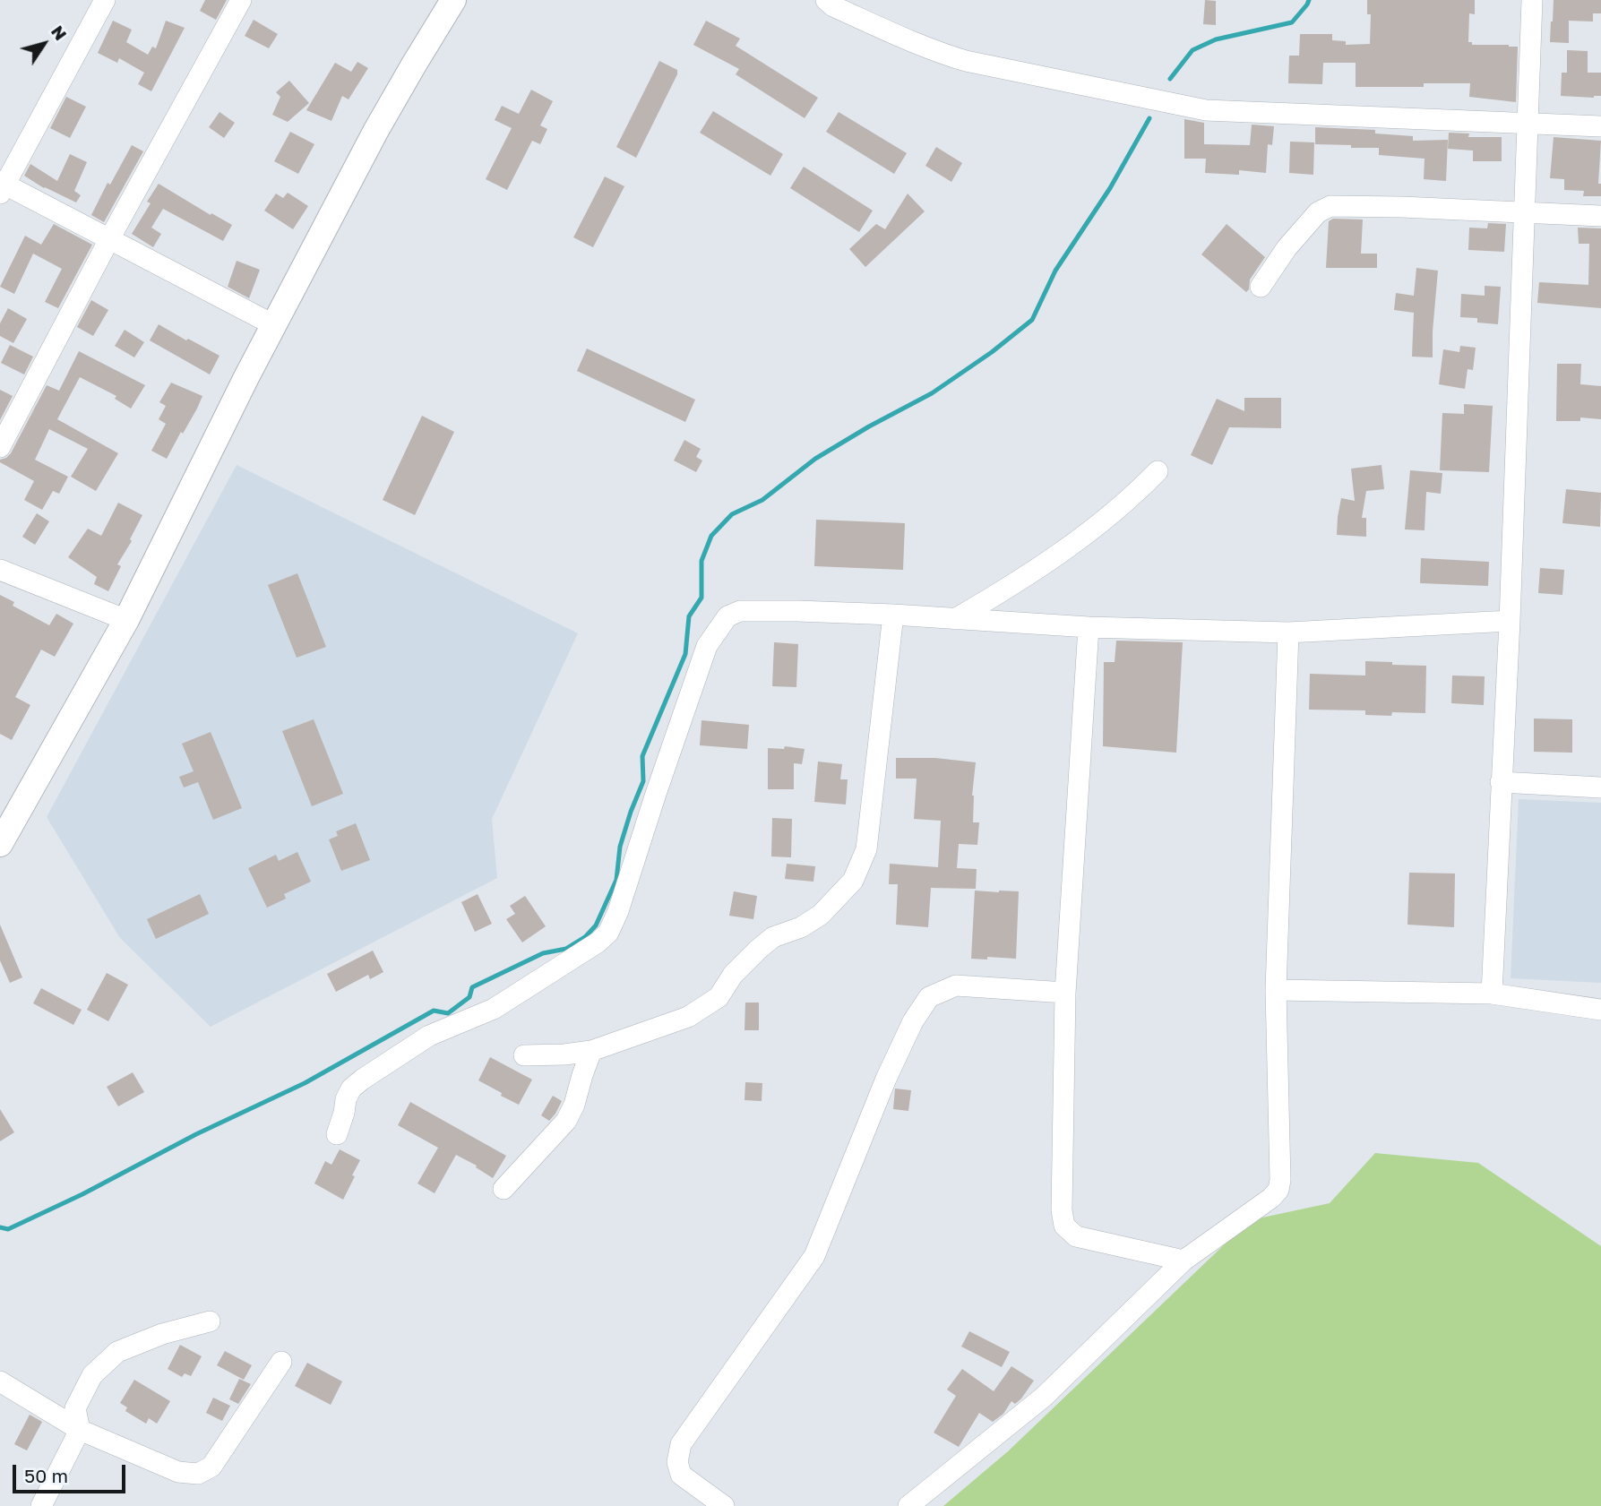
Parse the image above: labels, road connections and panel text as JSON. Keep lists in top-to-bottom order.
{
  "scale_bar": "50 m",
  "north": "top right"
}
